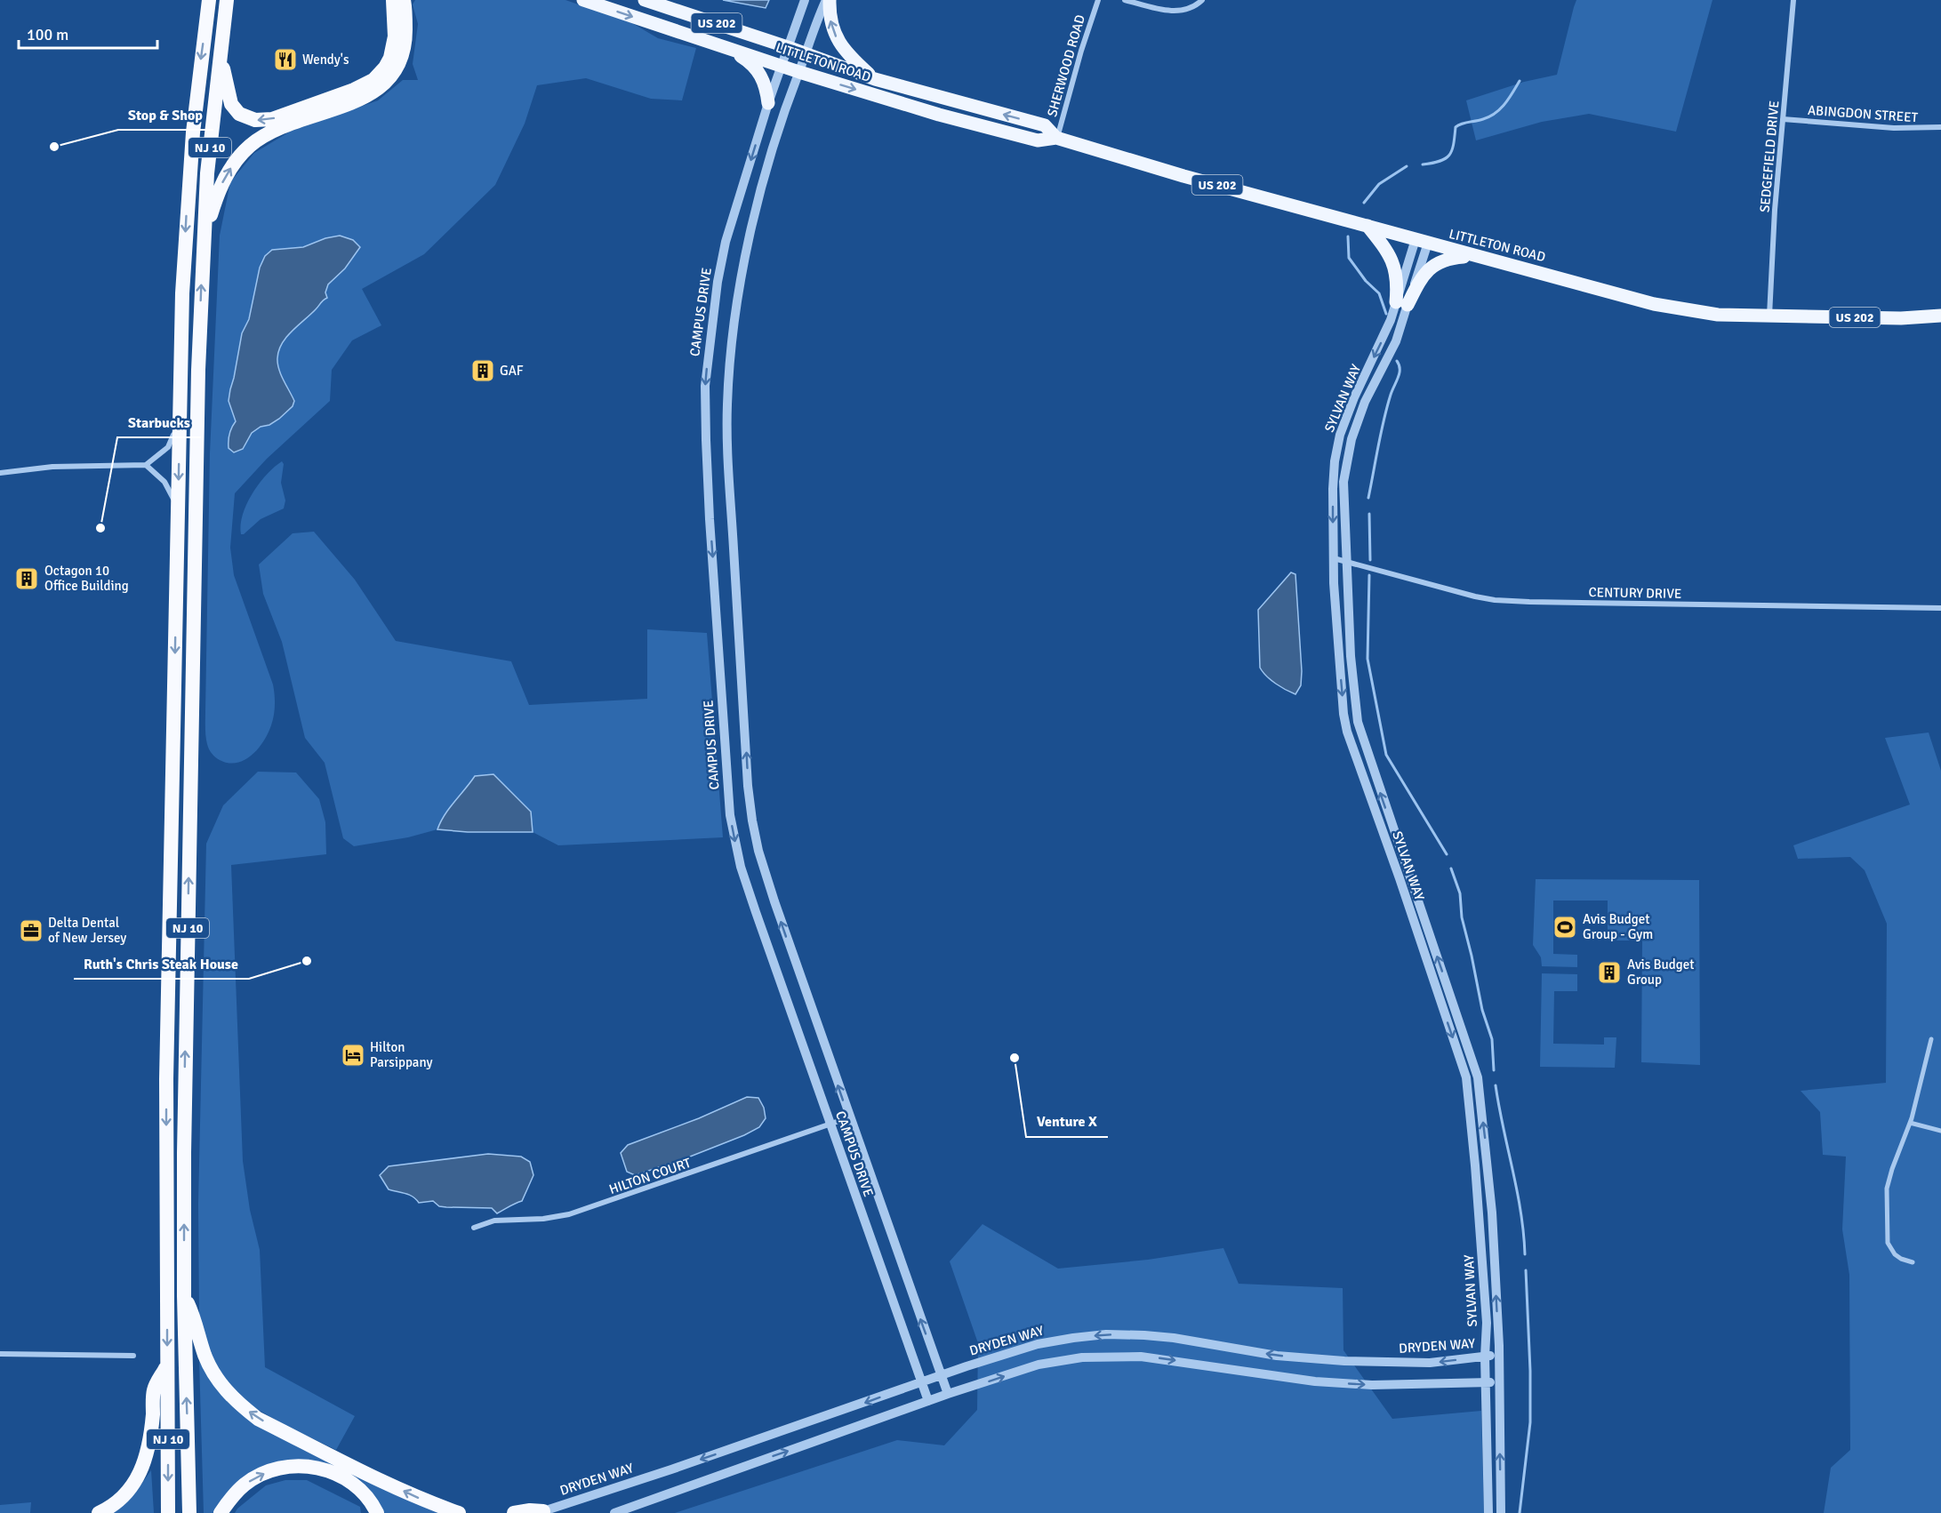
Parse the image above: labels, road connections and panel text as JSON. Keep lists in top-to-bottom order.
{
  "streets": {
    "highway": ["NJ 10"],
    "main road": ["US 202", "LITTLETON ROAD"],
    "street": [
      "SHERWOOD ROAD",
      "ABINGDON STREET",
      "SEDGEFIELD DRIVE",
      "CAMPUS DRIVE",
      "SYLVAN WAY",
      "CENTURY DRIVE",
      "HILTON COURT",
      "DRYDEN WAY"
    ]
  },
  "crossings": [
    ["LITTLETON ROAD", "SHERWOOD ROAD"],
    ["LITTLETON ROAD", "SEDGEFIELD DRIVE"],
    ["LITTLETON ROAD", "CAMPUS DRIVE"],
    ["LITTLETON ROAD", "SYLVAN WAY"],
    ["ABINGDON STREET", "SEDGEFIELD DRIVE"],
    ["CAMPUS DRIVE", "HILTON COURT"],
    ["CAMPUS DRIVE", "DRYDEN WAY"],
    ["SYLVAN WAY", "CENTURY DRIVE"],
    ["SYLVAN WAY", "DRYDEN WAY"]
  ],
  "places": {
    "restaurant": ["Wendy's"],
    "other": [
      "Stop & Shop",
      "Starbucks",
      "Ruth's Chris Steak House",
      "Venture X"
    ],
    "building": ["GAF", "Octagon 10 Office Building", "Avis Budget Group"],
    "sports": ["Avis Budget Group - Gym"],
    "office": ["Delta Dental of New Jersey"],
    "hotel": ["Hilton Parsippany"]
  },
  "scale_bar": "100 m"
}
